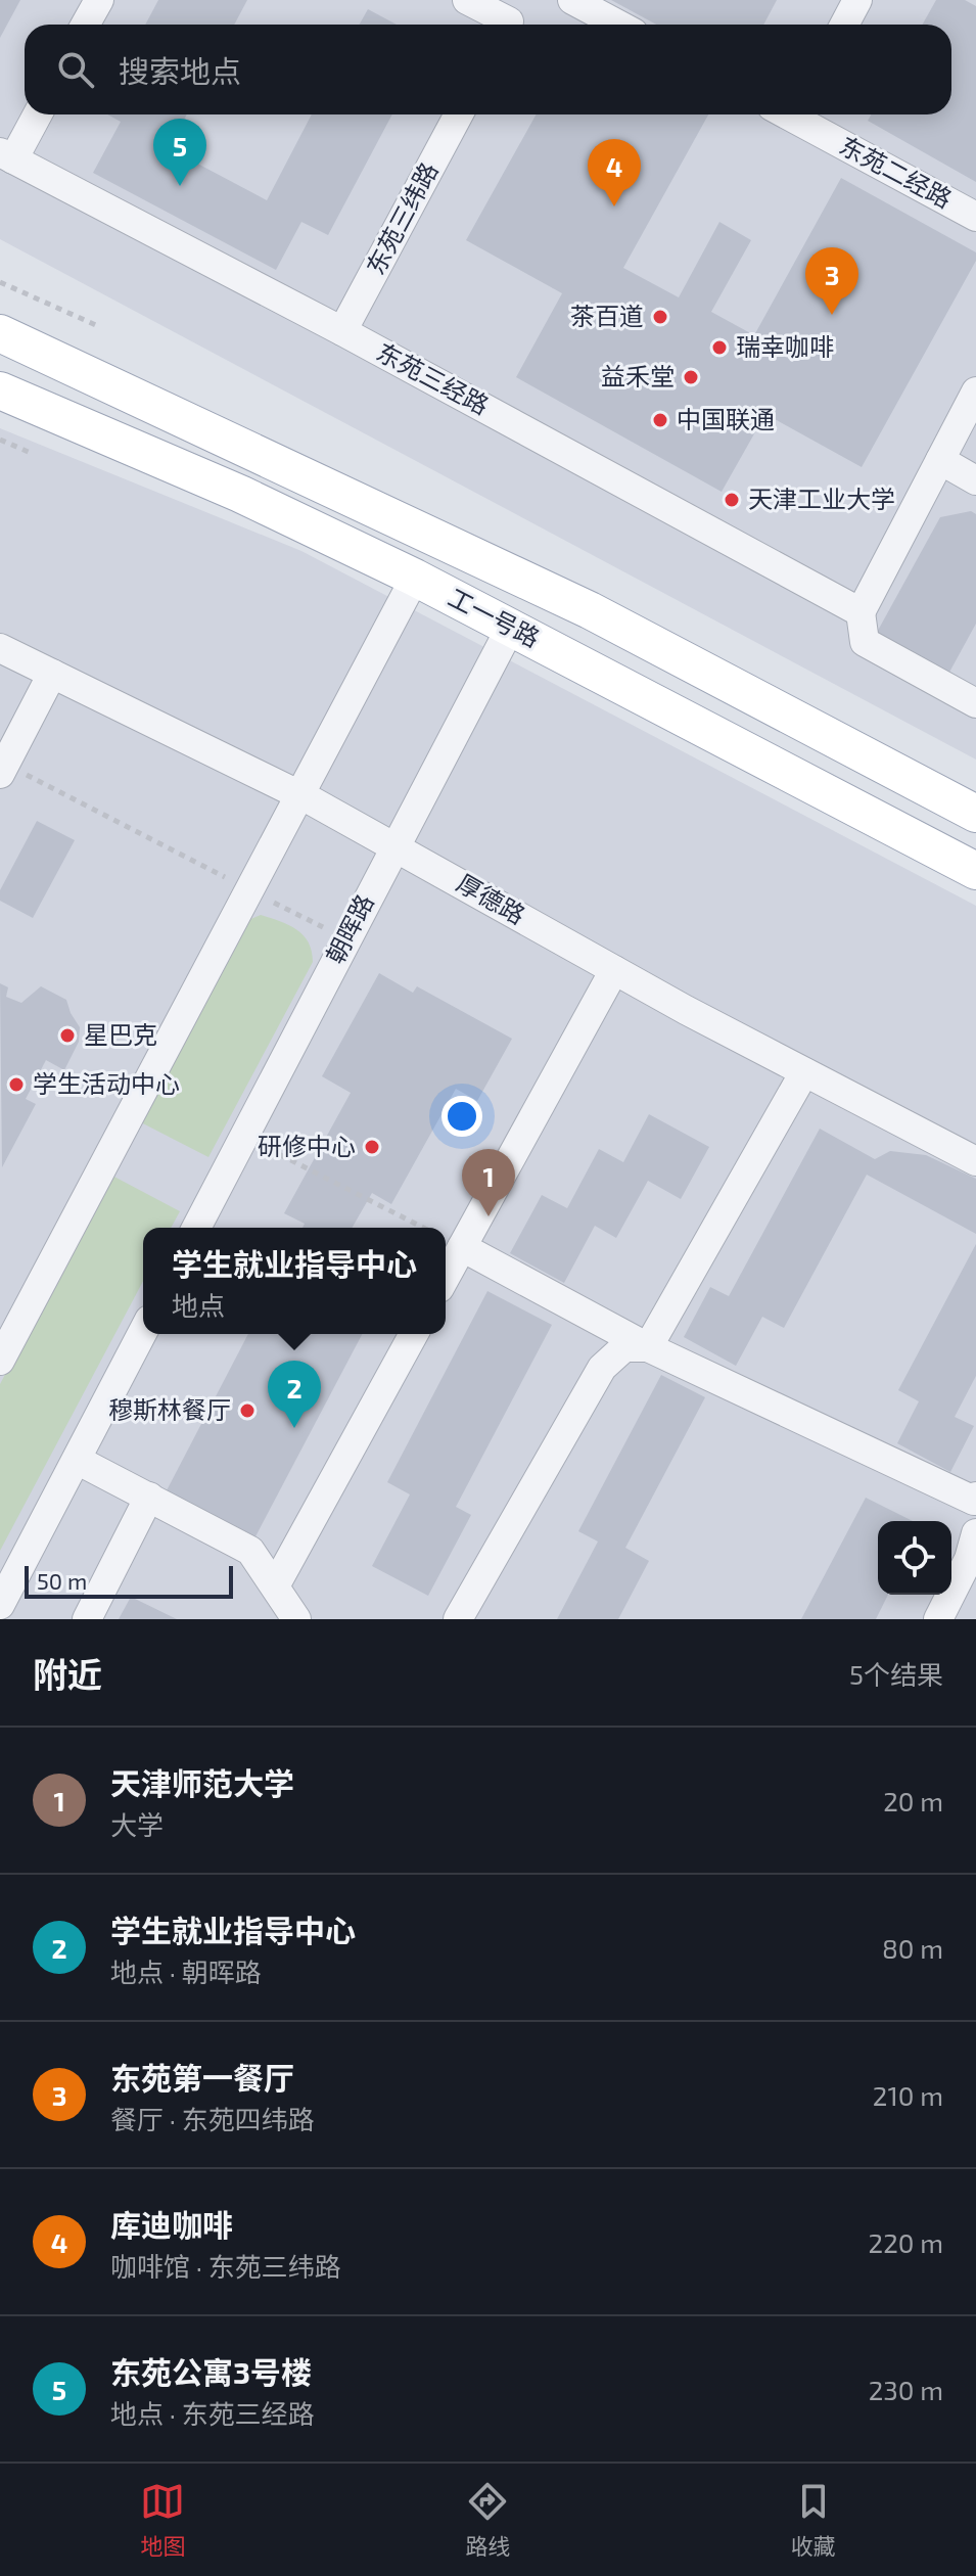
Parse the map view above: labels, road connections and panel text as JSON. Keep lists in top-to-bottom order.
{
  "streets": {
    "main road": ["工一号路"],
    "street": [
      "东苑二经路",
      "东苑三纬路",
      "东苑三经路",
      "厚德路",
      "朝晖路"
    ]
  },
  "crossings": [
    ["东苑三纬路", "东苑三经路"],
    ["工一号路", "朝晖路"],
    ["厚德路", "朝晖路"]
  ],
  "places": [
    "茶百道",
    "瑞幸咖啡",
    "益禾堂",
    "中国联通",
    "天津工业大学",
    "星巴克",
    "学生活动中心",
    "研修中心",
    "穆斯林餐厅"
  ],
  "scale_bar": "50 m",
  "page": {
    "search": "搜索地点",
    "pins": [
      "5",
      "4",
      "3",
      "1",
      "2"
    ],
    "popup": ["学生就业指导中心", "地点"],
    "scale": "50 m",
    "heading": ["附近", "5个结果"],
    "list": [
      {
        "mark": "1",
        "name": "天津师范大学",
        "note": "大学",
        "value": "20 m"
      },
      {
        "mark": "2",
        "name": "学生就业指导中心",
        "note": "地点 · 朝晖路",
        "value": "80 m"
      },
      {
        "mark": "3",
        "name": "东苑第一餐厅",
        "note": "餐厅 · 东苑四纬路",
        "value": "210 m"
      },
      {
        "mark": "4",
        "name": "库迪咖啡",
        "note": "咖啡馆 · 东苑三纬路",
        "value": "220 m"
      },
      {
        "mark": "5",
        "name": "东苑公寓3号楼",
        "note": "地点 · 东苑三经路",
        "value": "230 m"
      }
    ],
    "nav": ["地图", "路线", "收藏"]
  }
}
